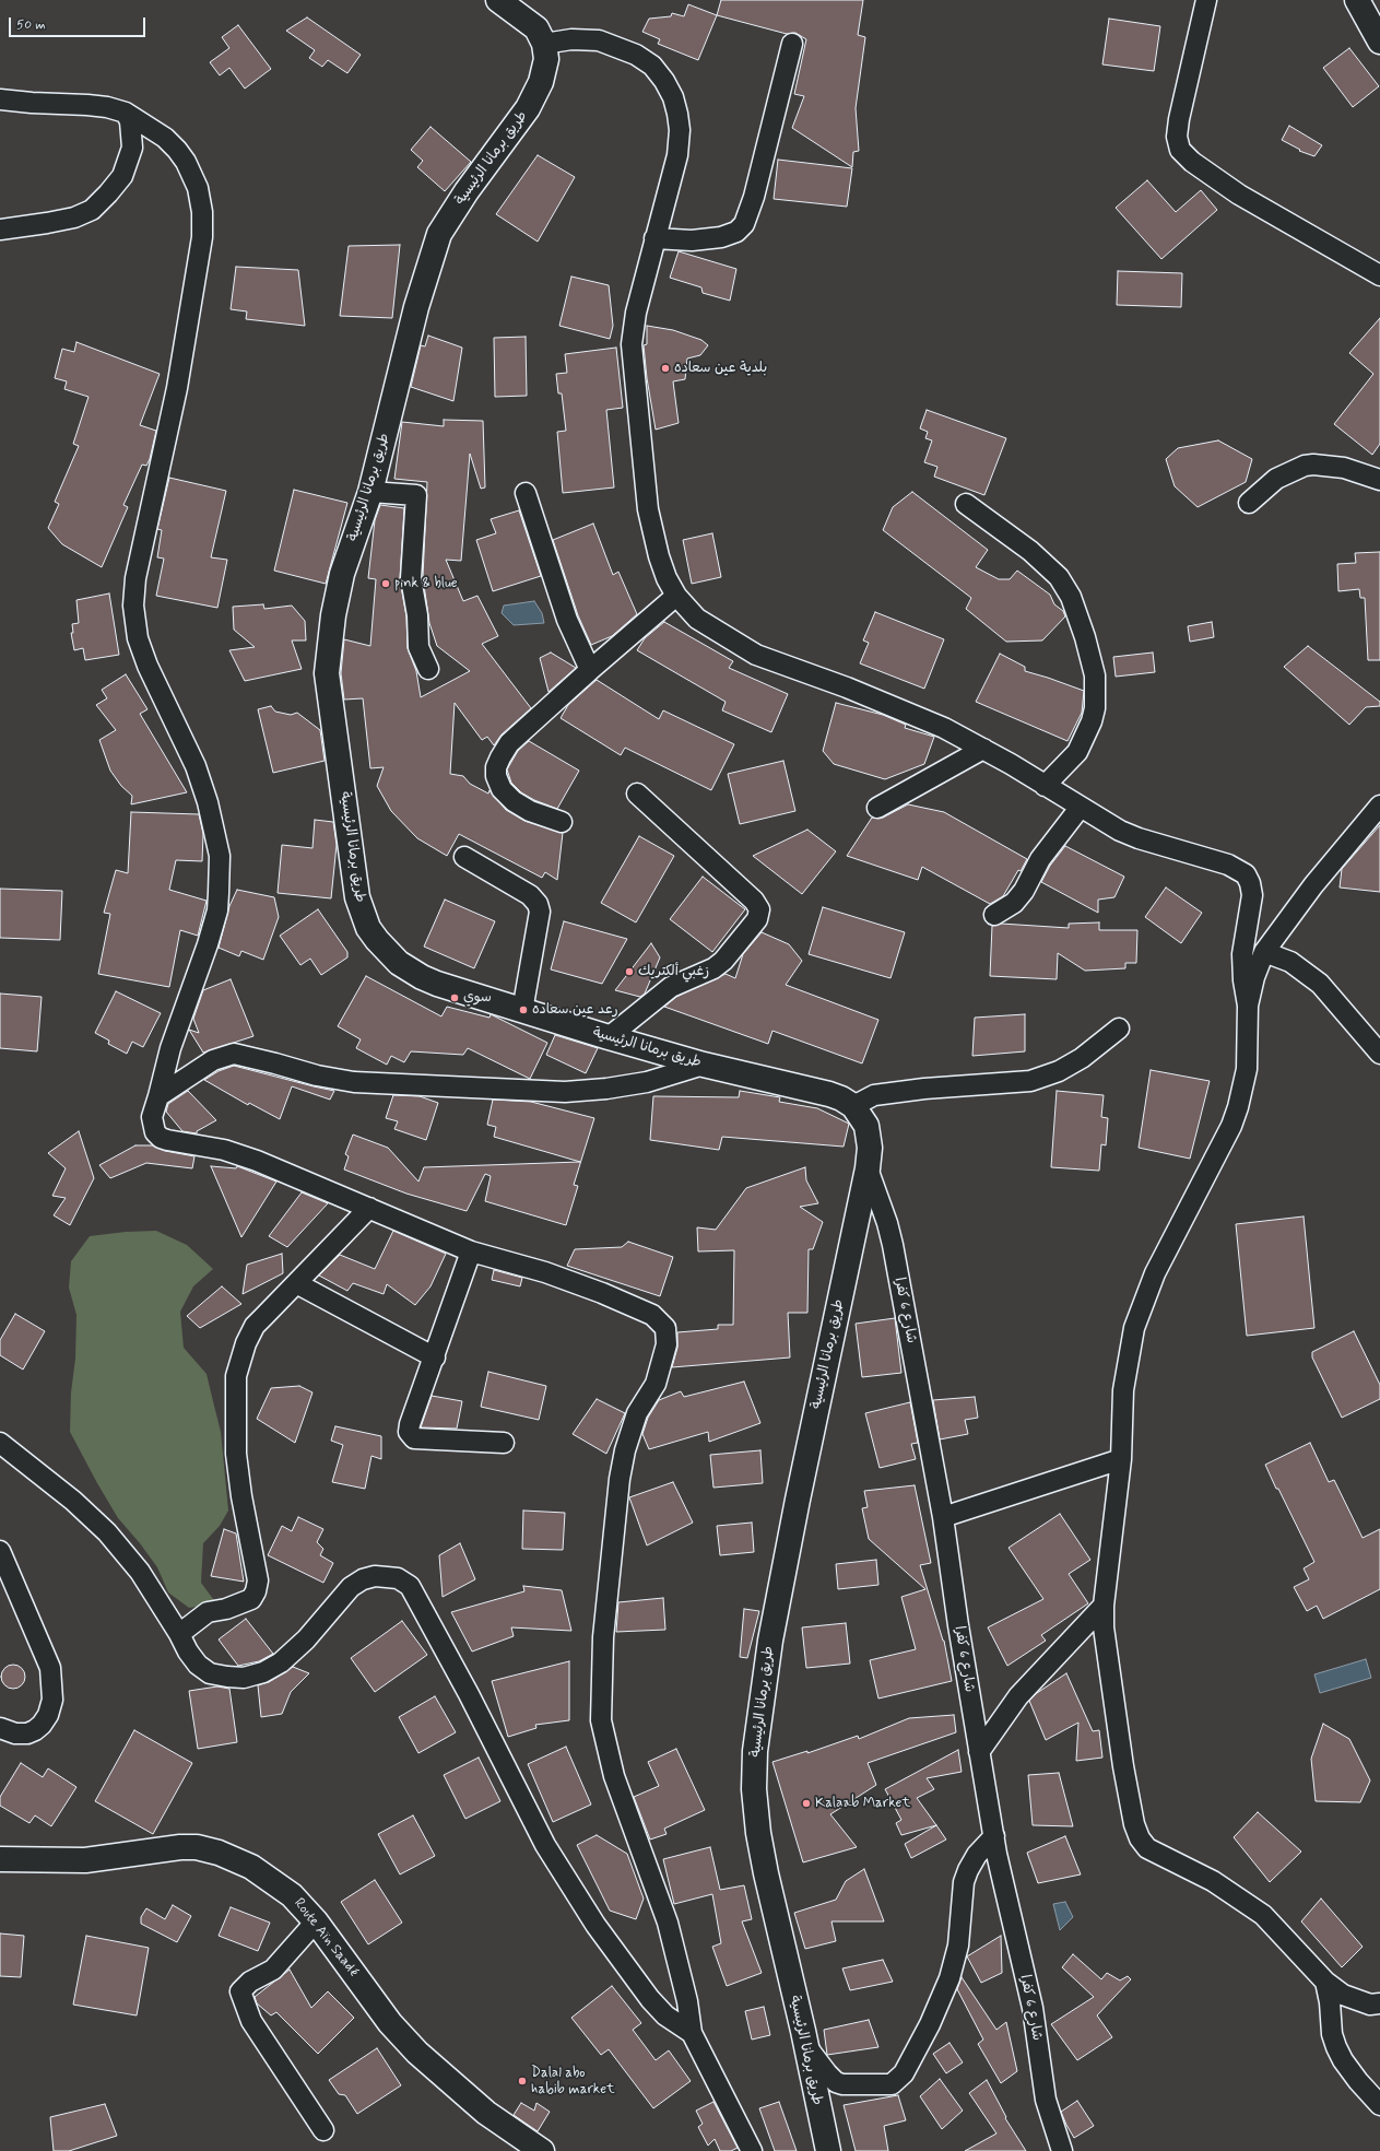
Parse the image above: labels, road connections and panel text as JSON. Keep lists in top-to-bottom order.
{
  "streets": {
    "main road": ["طريق برمانا الرئيسية", "Route Aïn Saadé"],
    "street": ["شارع 6 كفرا"]
  },
  "crossings": [
    ["طريق برمانا الرئيسية", "شارع 6 كفرا"]
  ],
  "places": [
    "بلدية عين سعاده",
    "pink & blue",
    "زغبي ألكتريك",
    "سوي",
    "رعد عين سعاده",
    "Kalaab Market",
    "Dalal abo habib market"
  ],
  "scale_bar": "50 m"
}
